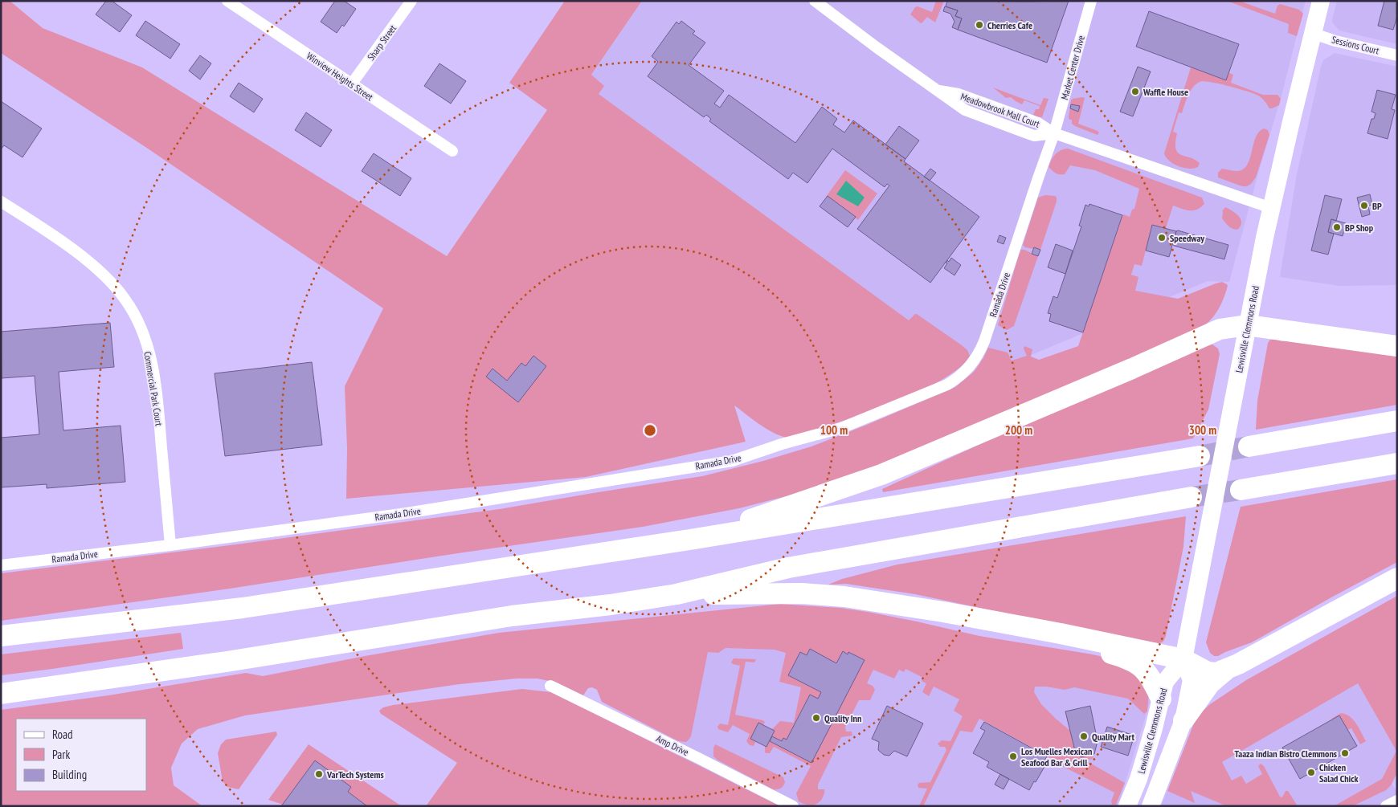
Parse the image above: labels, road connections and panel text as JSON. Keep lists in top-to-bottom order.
{
  "streets": {
    "main road": ["Lewisville Clemmons Road"],
    "street": [
      "Sharp Street",
      "Sessions Court",
      "Market Center Drive",
      "Winview Heights Street",
      "Meadowbrook Mall Court",
      "Ramada Drive",
      "Commercial Park Court",
      "Amp Drive"
    ]
  },
  "crossings": [
    ["Sharp Street", "Winview Heights Street"],
    ["Sessions Court", "Lewisville Clemmons Road"],
    ["Market Center Drive", "Meadowbrook Mall Court"],
    ["Market Center Drive", "Ramada Drive"],
    ["Meadowbrook Mall Court", "Ramada Drive"],
    ["Ramada Drive", "Commercial Park Court"]
  ],
  "places": [
    "Cherries Cafe",
    "Waffle House",
    "BP",
    "BP Shop",
    "Speedway",
    "Quality Inn",
    "Quality Mart",
    "Taaza Indian Bistro Clemmons",
    "Los Muelles Mexican Seafood Bar & Grill",
    "Chicken Salad Chick",
    "VarTech Systems"
  ],
  "legend": ["Road", "Park", "Building"],
  "rings": ["100 m", "200 m", "300 m"]
}
